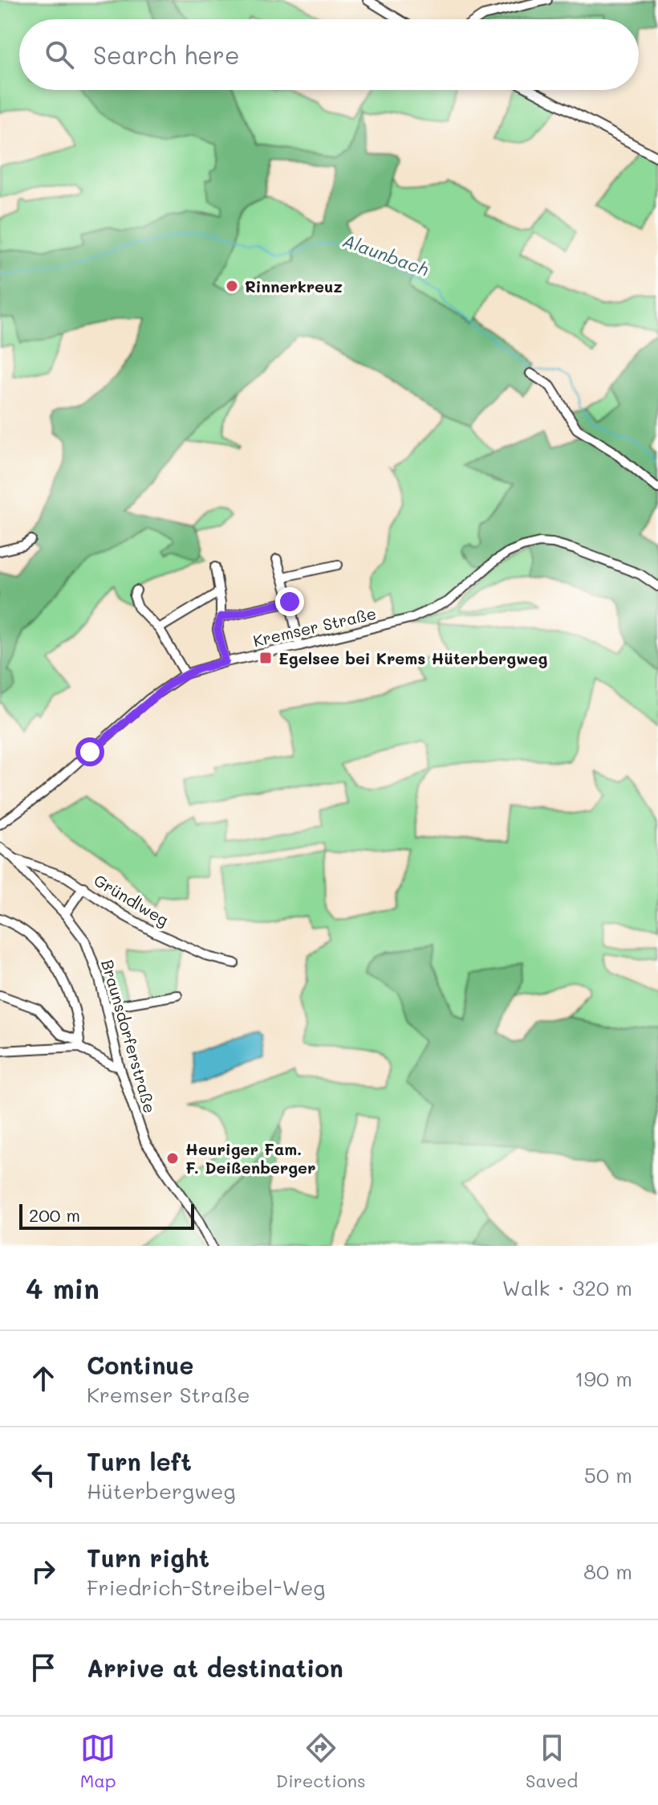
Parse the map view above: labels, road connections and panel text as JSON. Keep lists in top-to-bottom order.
{
  "streets": {
    "street": ["Kremser Straße", "Gründlweg", "Braunsdorferstraße"]
  },
  "crossings": [
    ["Gründlweg", "Braunsdorferstraße"]
  ],
  "water": ["Alaunbach"],
  "places": {
    "other": ["Rinnerkreuz", "Heuriger Fam. F. Deißenberger"],
    "transit": ["Egelsee bei Krems Hüterbergweg"]
  },
  "scale_bar": "200 m",
  "page": {
    "search": "Search here",
    "scale": "200 m",
    "heading": ["4 min", "Walk · 320 m"],
    "list": [
      ["Continue", "Kremser Straße", "190 m"],
      ["Turn left", "Hüterbergweg", "50 m"],
      ["Turn right", "Friedrich-Streibel-Weg", "80 m"],
      "Arrive at destination"
    ],
    "nav": ["Map", "Directions", "Saved"]
  }
}
